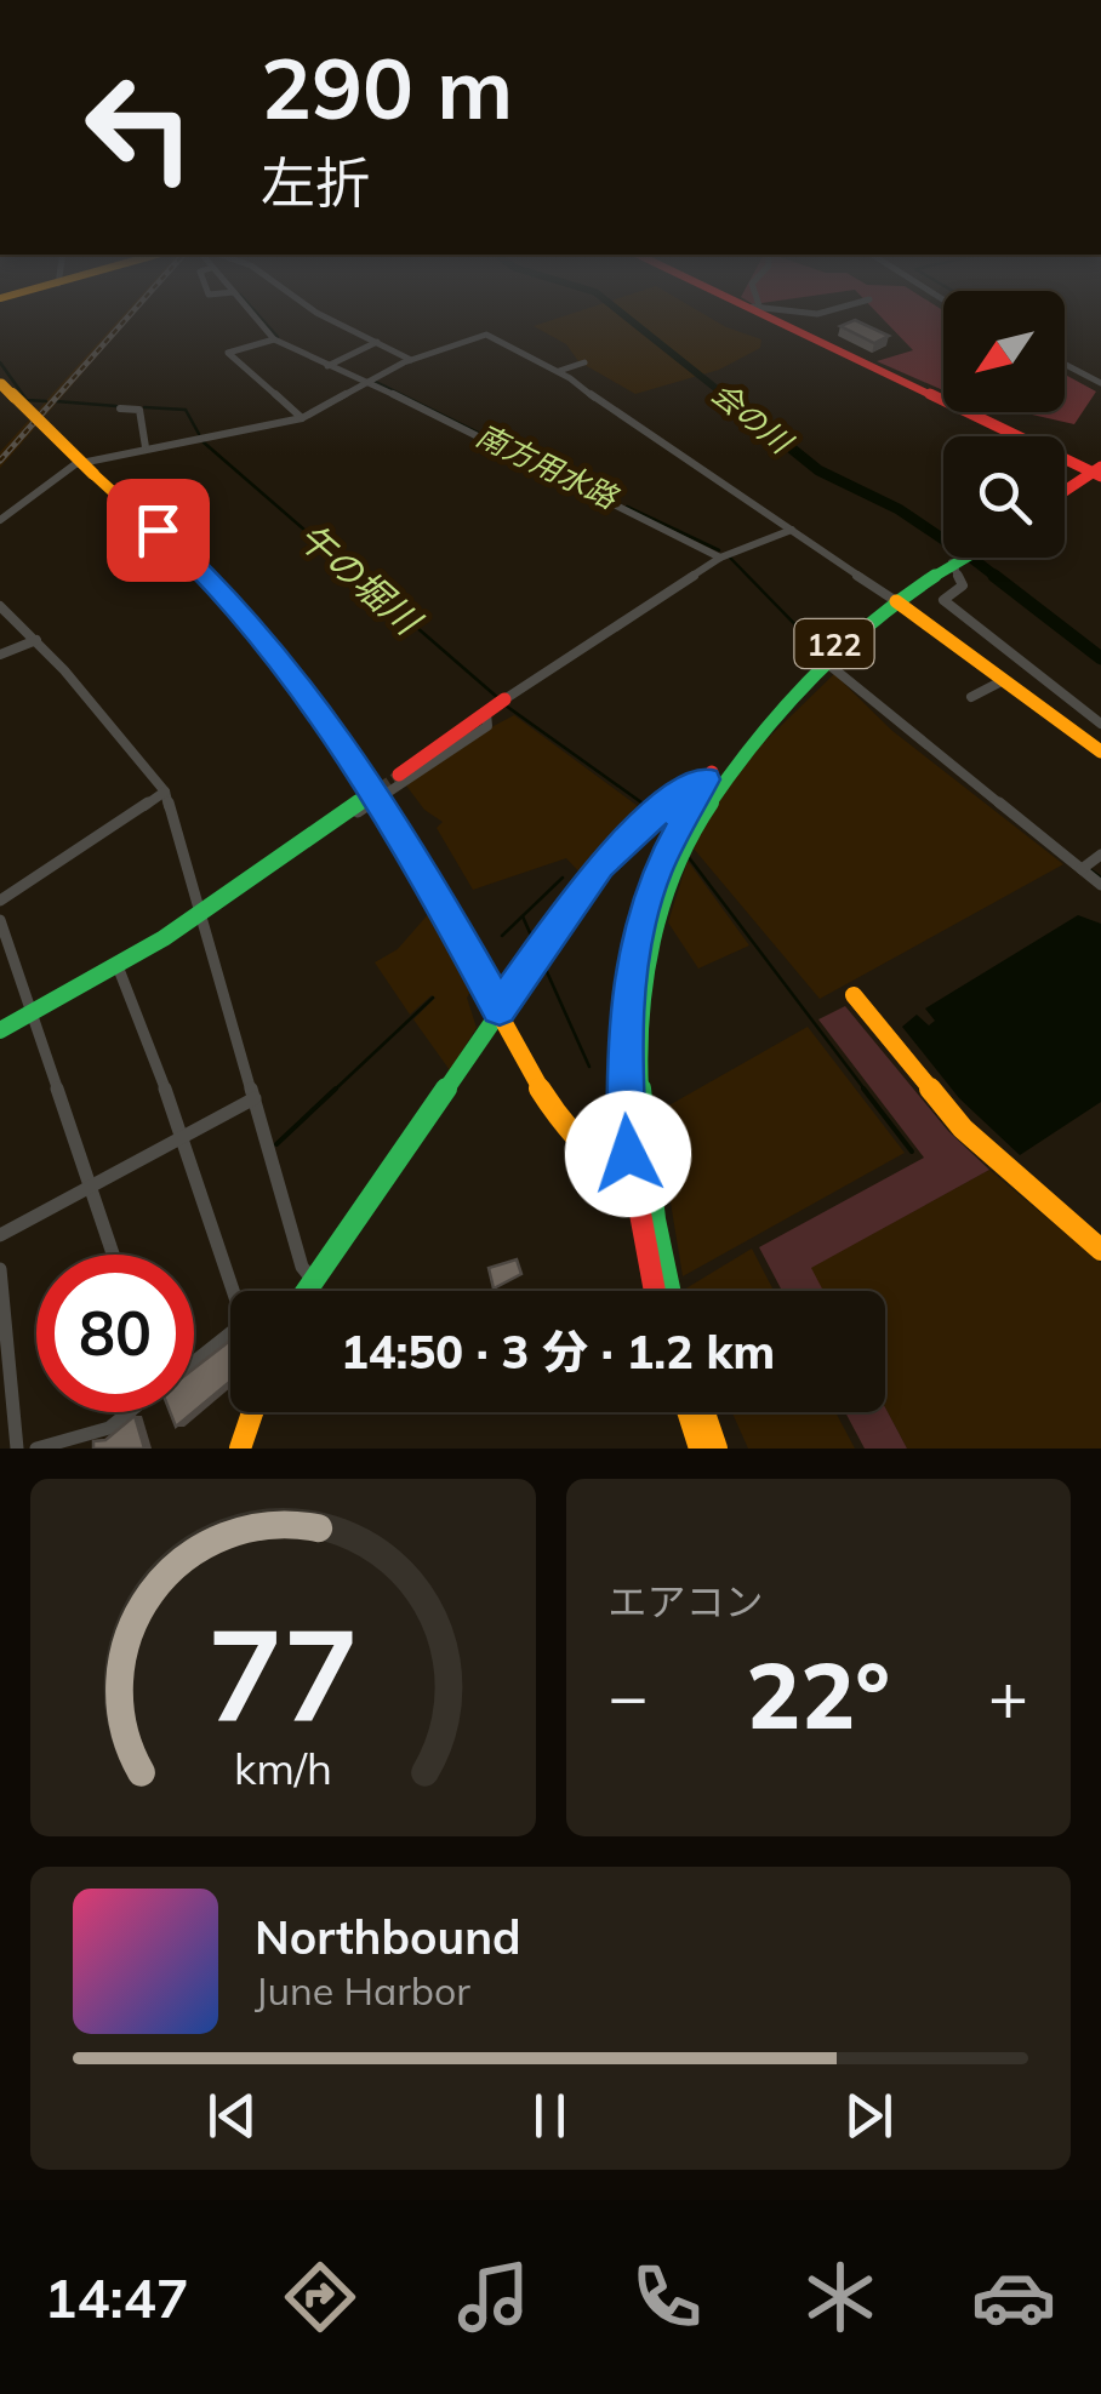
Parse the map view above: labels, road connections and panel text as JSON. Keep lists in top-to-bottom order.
{
  "streets": {
    "main road": ["122"]
  },
  "water": ["会の川", "南方用水路", "午の堀川"],
  "north": "bottom left",
  "page": {
    "turn": ["290 m", "左折"],
    "limit": "80",
    "trip": "14:50 · 3 分 · 1.2 km",
    "tile": "エアコン",
    "heat": ["−", "22°", "+"],
    "song": ["Northbound", "June Harbor"],
    "tabs": "14:47",
    "gauge": ["77", "km/h"]
  }
}
